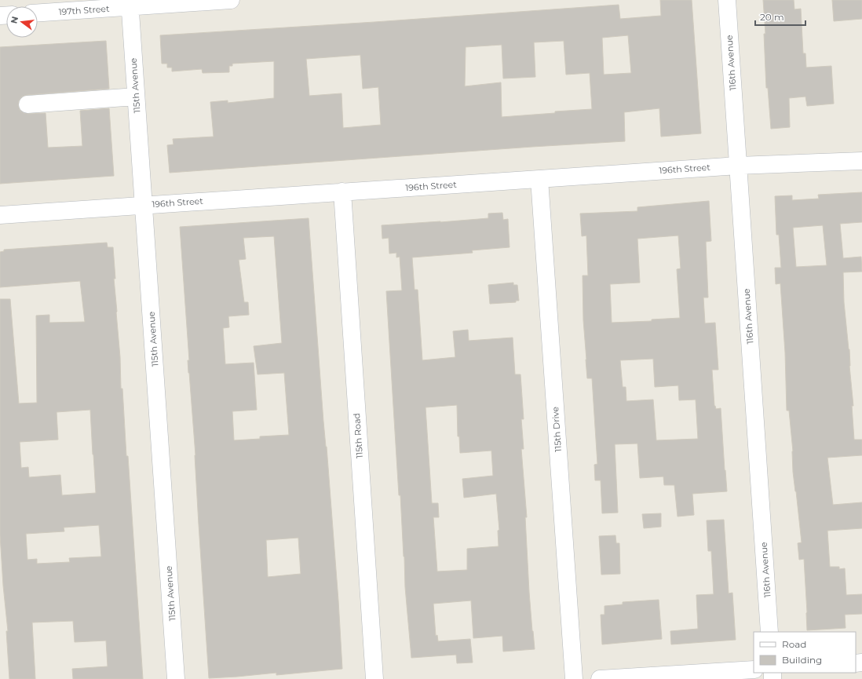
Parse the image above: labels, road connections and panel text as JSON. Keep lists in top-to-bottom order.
{
  "streets": {
    "street": [
      "197th Street",
      "116th Avenue",
      "115th Avenue",
      "196th Street",
      "115th Drive",
      "115th Road"
    ]
  },
  "crossings": [
    ["197th Street", "115th Avenue"],
    ["116th Avenue", "196th Street"],
    ["115th Avenue", "196th Street"],
    ["196th Street", "115th Drive"],
    ["196th Street", "115th Road"]
  ],
  "legend": ["Road", "Building"],
  "scale_bar": "20 m",
  "north": "left"
}
